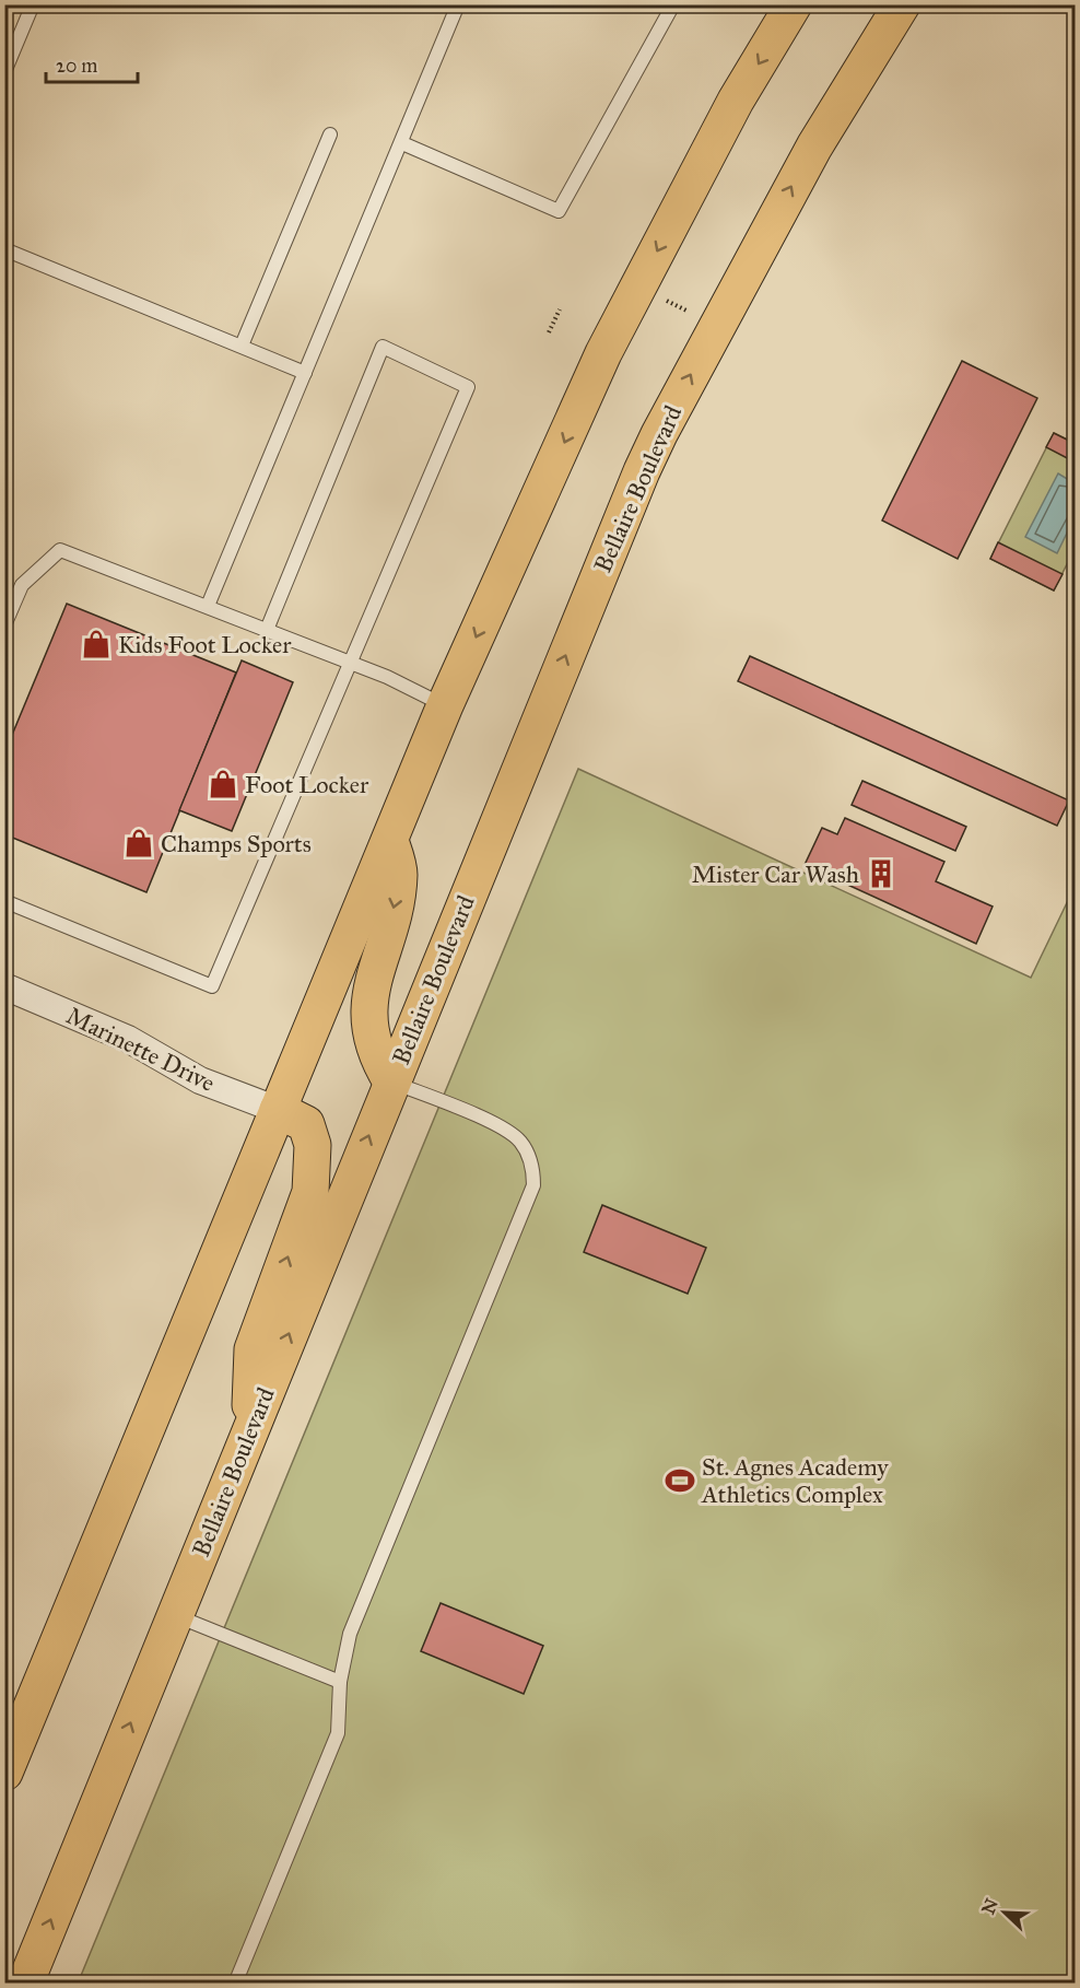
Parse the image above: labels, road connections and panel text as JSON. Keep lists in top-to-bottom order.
{
  "streets": {
    "main road": ["Bellaire Boulevard"],
    "street": ["Marinette Drive"]
  },
  "places": {
    "shop": ["Kids Foot Locker", "Foot Locker", "Champs Sports"],
    "building": ["Mister Car Wash"],
    "sports": ["St. Agnes Academy Athletics Complex"]
  },
  "scale_bar": "20 m",
  "north": "top left"
}
